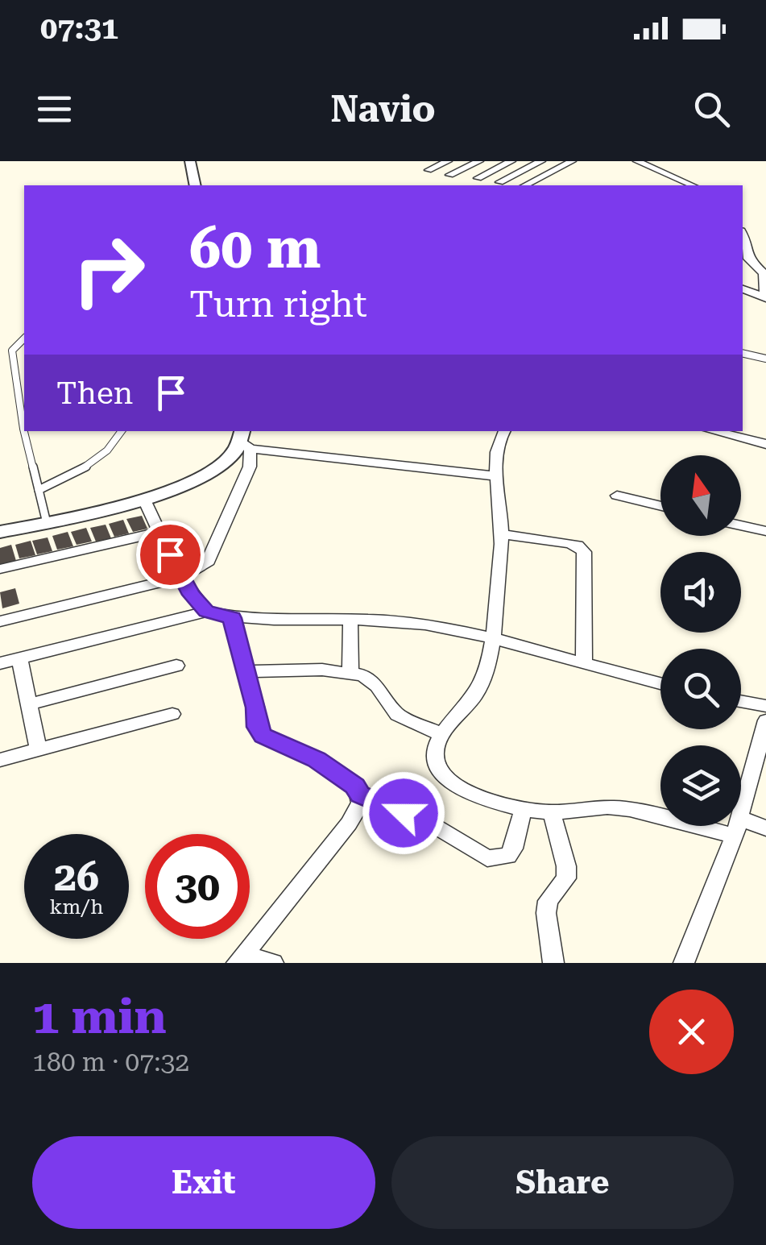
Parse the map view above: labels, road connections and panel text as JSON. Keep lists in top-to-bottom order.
{
  "north": "top",
  "page": {
    "status": "07:31",
    "header": "Navio",
    "turn": ["60 m", "Turn right"],
    "then": "Then",
    "speed": "26 km/h",
    "limit": "30",
    "heading": ["1 min", "180 m · 07:32"],
    "buttons": ["Exit", "Share"]
  }
}
